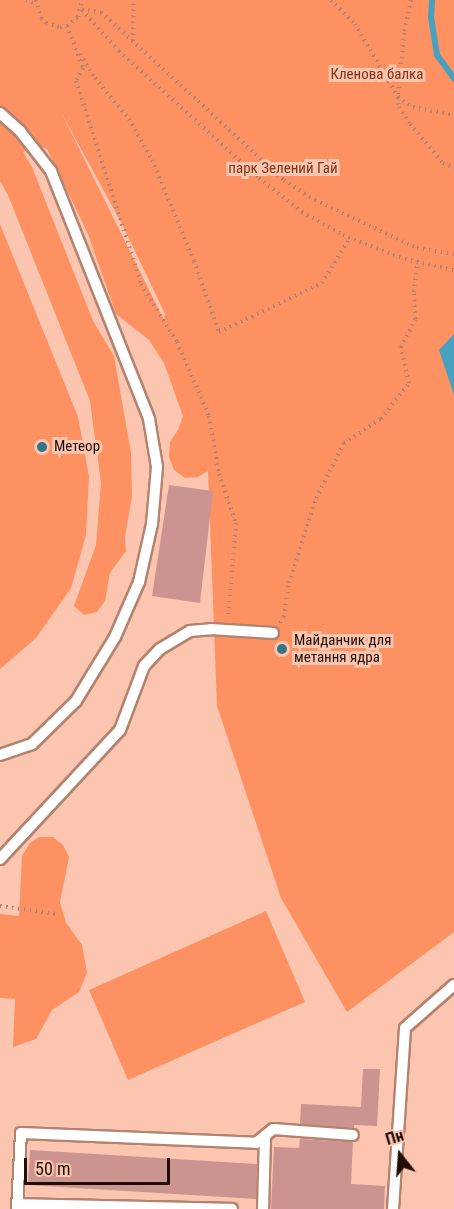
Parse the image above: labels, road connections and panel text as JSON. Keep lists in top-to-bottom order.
{
  "parks": ["Кленова балка", "парк Зелений Гай"],
  "places": ["Метеор", "Майданчик для метання ядра"],
  "scale_bar": "50 m",
  "north": "top"
}
